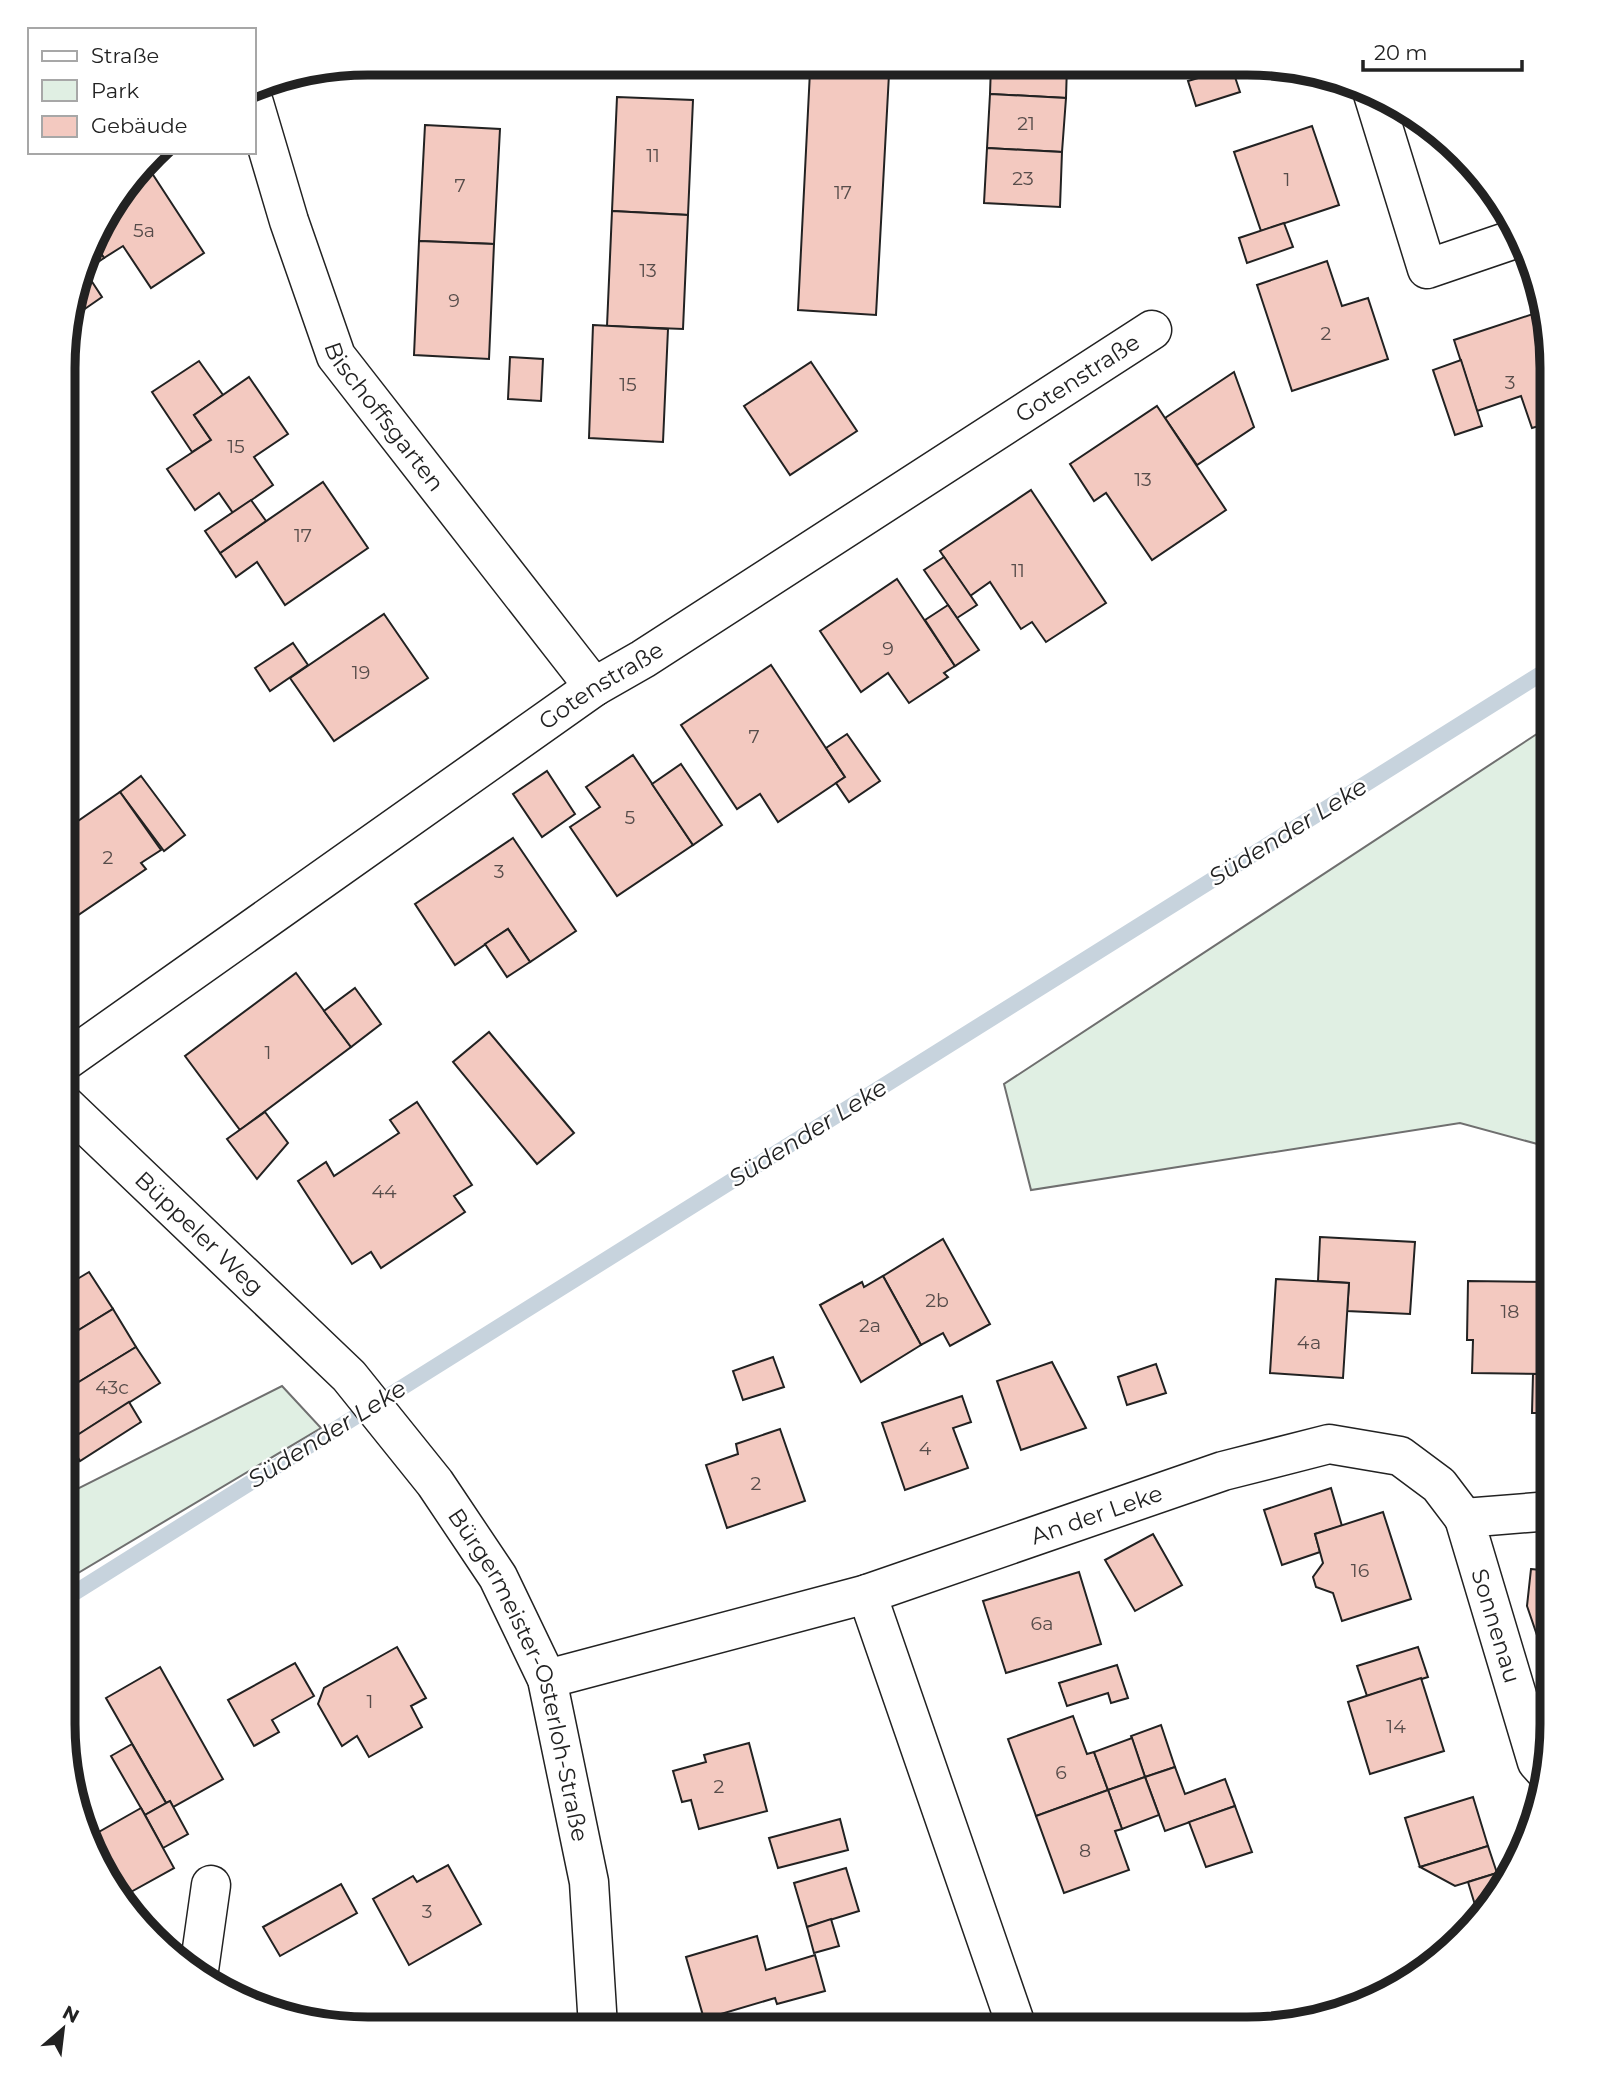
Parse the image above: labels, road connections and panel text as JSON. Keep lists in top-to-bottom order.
{
  "streets": {
    "street": [
      "Gotenstraße",
      "Bischoffsgarten",
      "Büppeler Weg",
      "An der Leke",
      "Sonnenau",
      "Bürgermeister-Osterloh-Straße"
    ]
  },
  "crossings": [
    ["Gotenstraße", "Bischoffsgarten"],
    ["Büppeler Weg", "Bürgermeister-Osterloh-Straße"],
    ["An der Leke", "Sonnenau"],
    ["An der Leke", "Bürgermeister-Osterloh-Straße"]
  ],
  "water": ["Südender Leke"],
  "house_numbers": [
    "21",
    "11",
    "23",
    "1",
    "7",
    "17",
    "5a",
    "13",
    "9",
    "2",
    "3",
    "15",
    "15",
    "13",
    "17",
    "11",
    "9",
    "19",
    "7",
    "5",
    "2",
    "3",
    "1",
    "44",
    "2b",
    "18",
    "2a",
    "4a",
    "43c",
    "4",
    "2",
    "16",
    "6a",
    "1",
    "14",
    "6",
    "2",
    "8",
    "3"
  ],
  "legend": ["Straße", "Park", "Gebäude"],
  "scale_bar": "20 m",
  "north": "top right"
}
